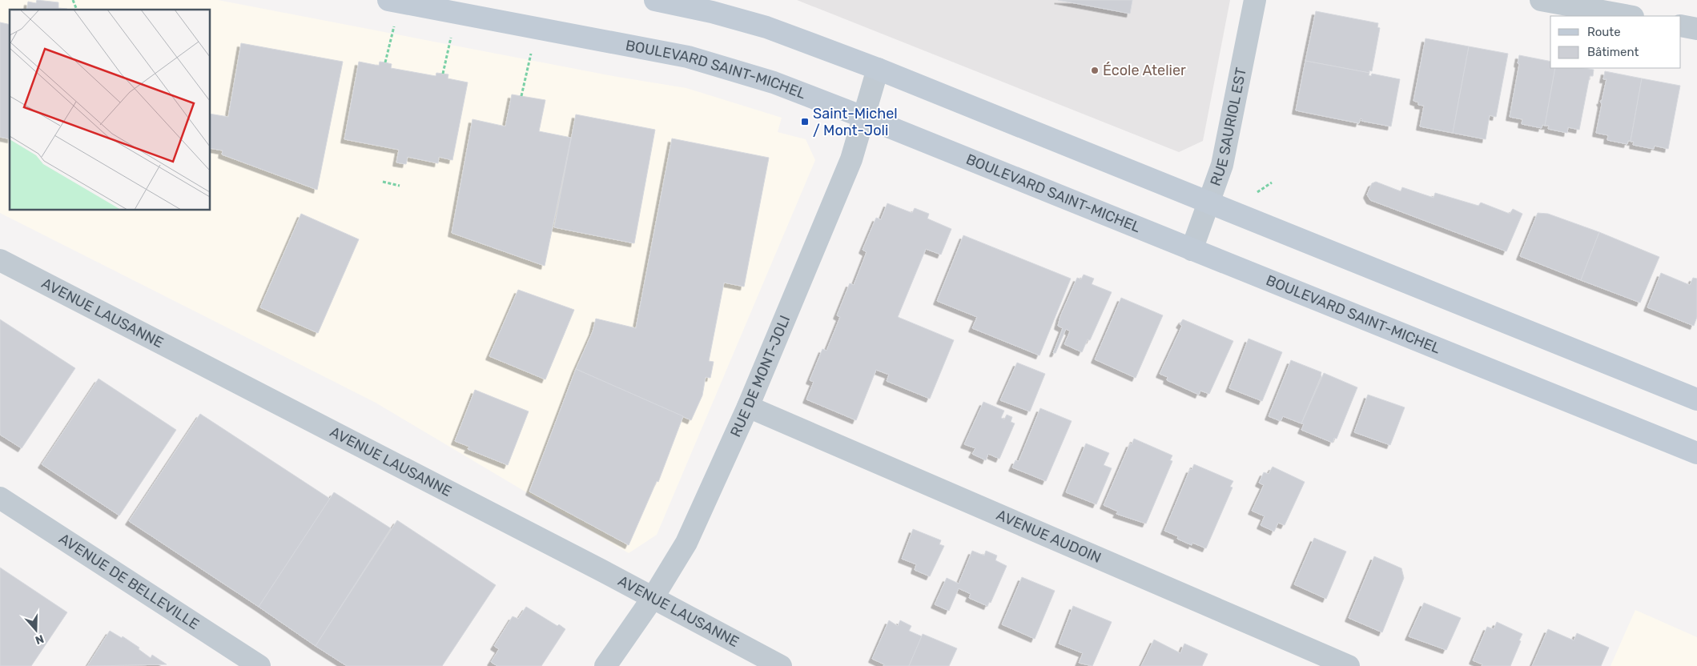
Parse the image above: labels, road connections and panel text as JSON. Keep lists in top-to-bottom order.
{
  "streets": {
    "main road": ["BOULEVARD SAINT-MICHEL"],
    "street": [
      "RUE SAURIOL EST",
      "AVENUE LAUSANNE",
      "RUE DE MONT-JOLI",
      "AVENUE AUDOIN",
      "AVENUE DE BELLEVILLE"
    ]
  },
  "crossings": [
    ["BOULEVARD SAINT-MICHEL", "RUE SAURIOL EST"],
    ["BOULEVARD SAINT-MICHEL", "RUE DE MONT-JOLI"],
    ["AVENUE LAUSANNE", "RUE DE MONT-JOLI"],
    ["RUE DE MONT-JOLI", "AVENUE AUDOIN"]
  ],
  "places": {
    "other": ["École Atelier"],
    "transit": ["Saint-Michel / Mont-Joli"]
  },
  "legend": ["Route", "Bâtiment"],
  "north": "bottom"
}
